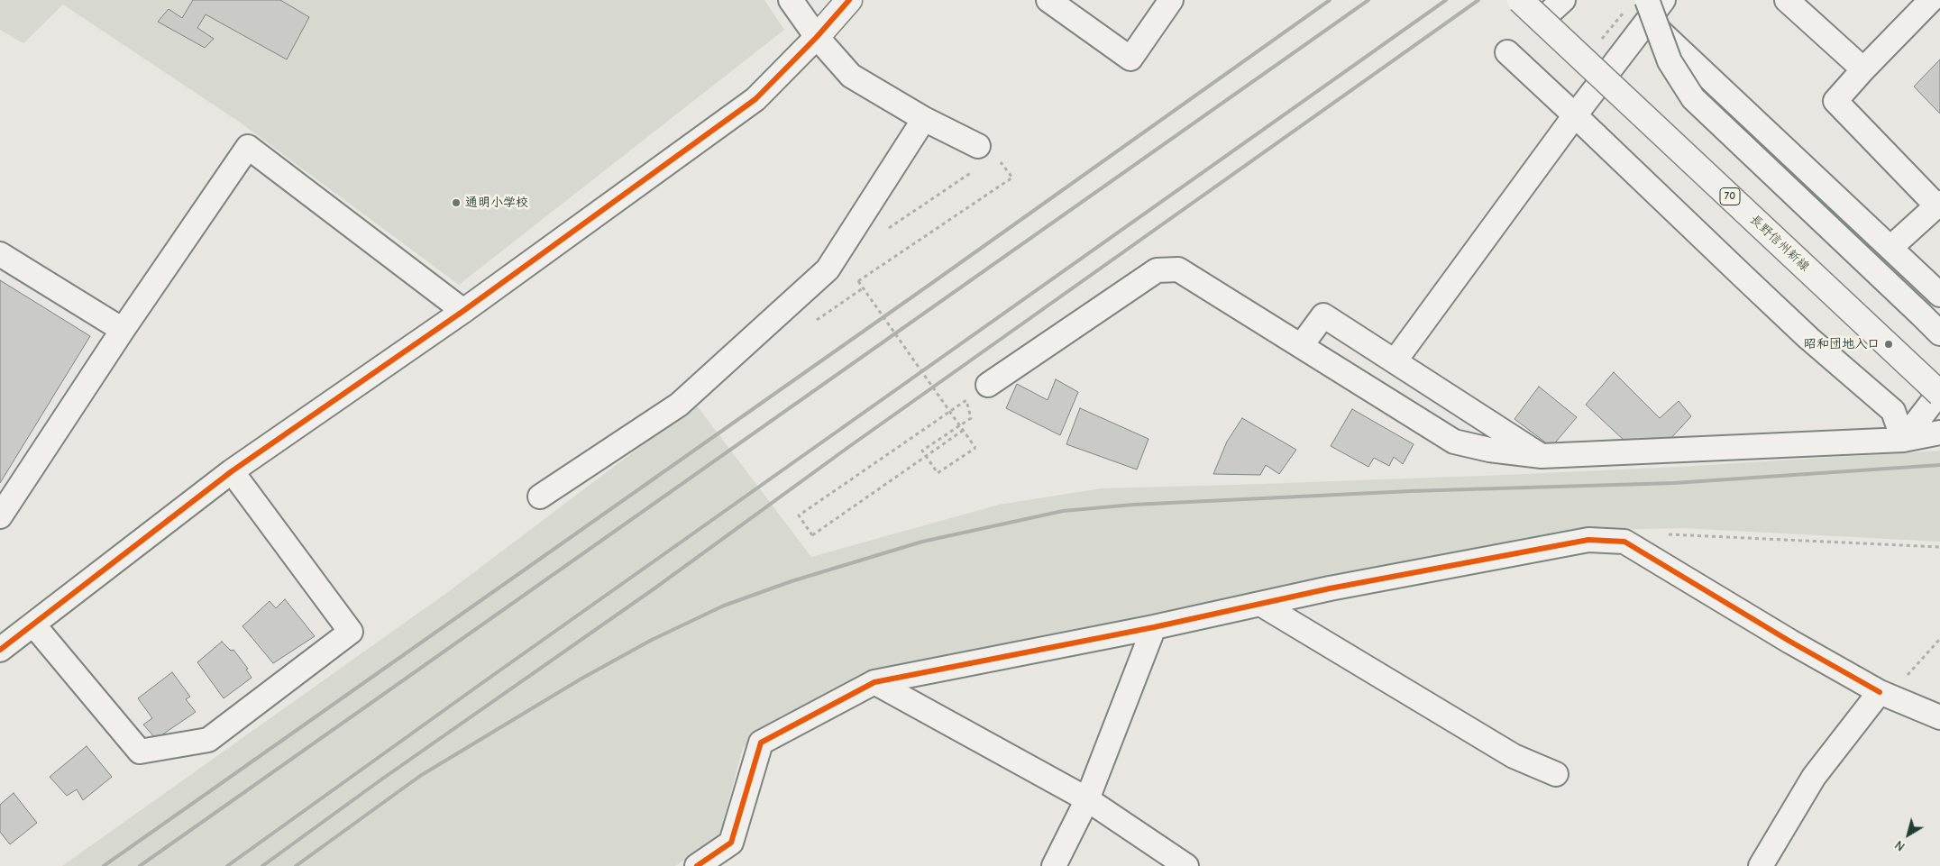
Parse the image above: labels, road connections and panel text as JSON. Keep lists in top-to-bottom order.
{
  "streets": {
    "main road": ["70", "長野信州新線"]
  },
  "places": ["通明小学校", "昭和団地入口"],
  "north": "bottom left"
}
